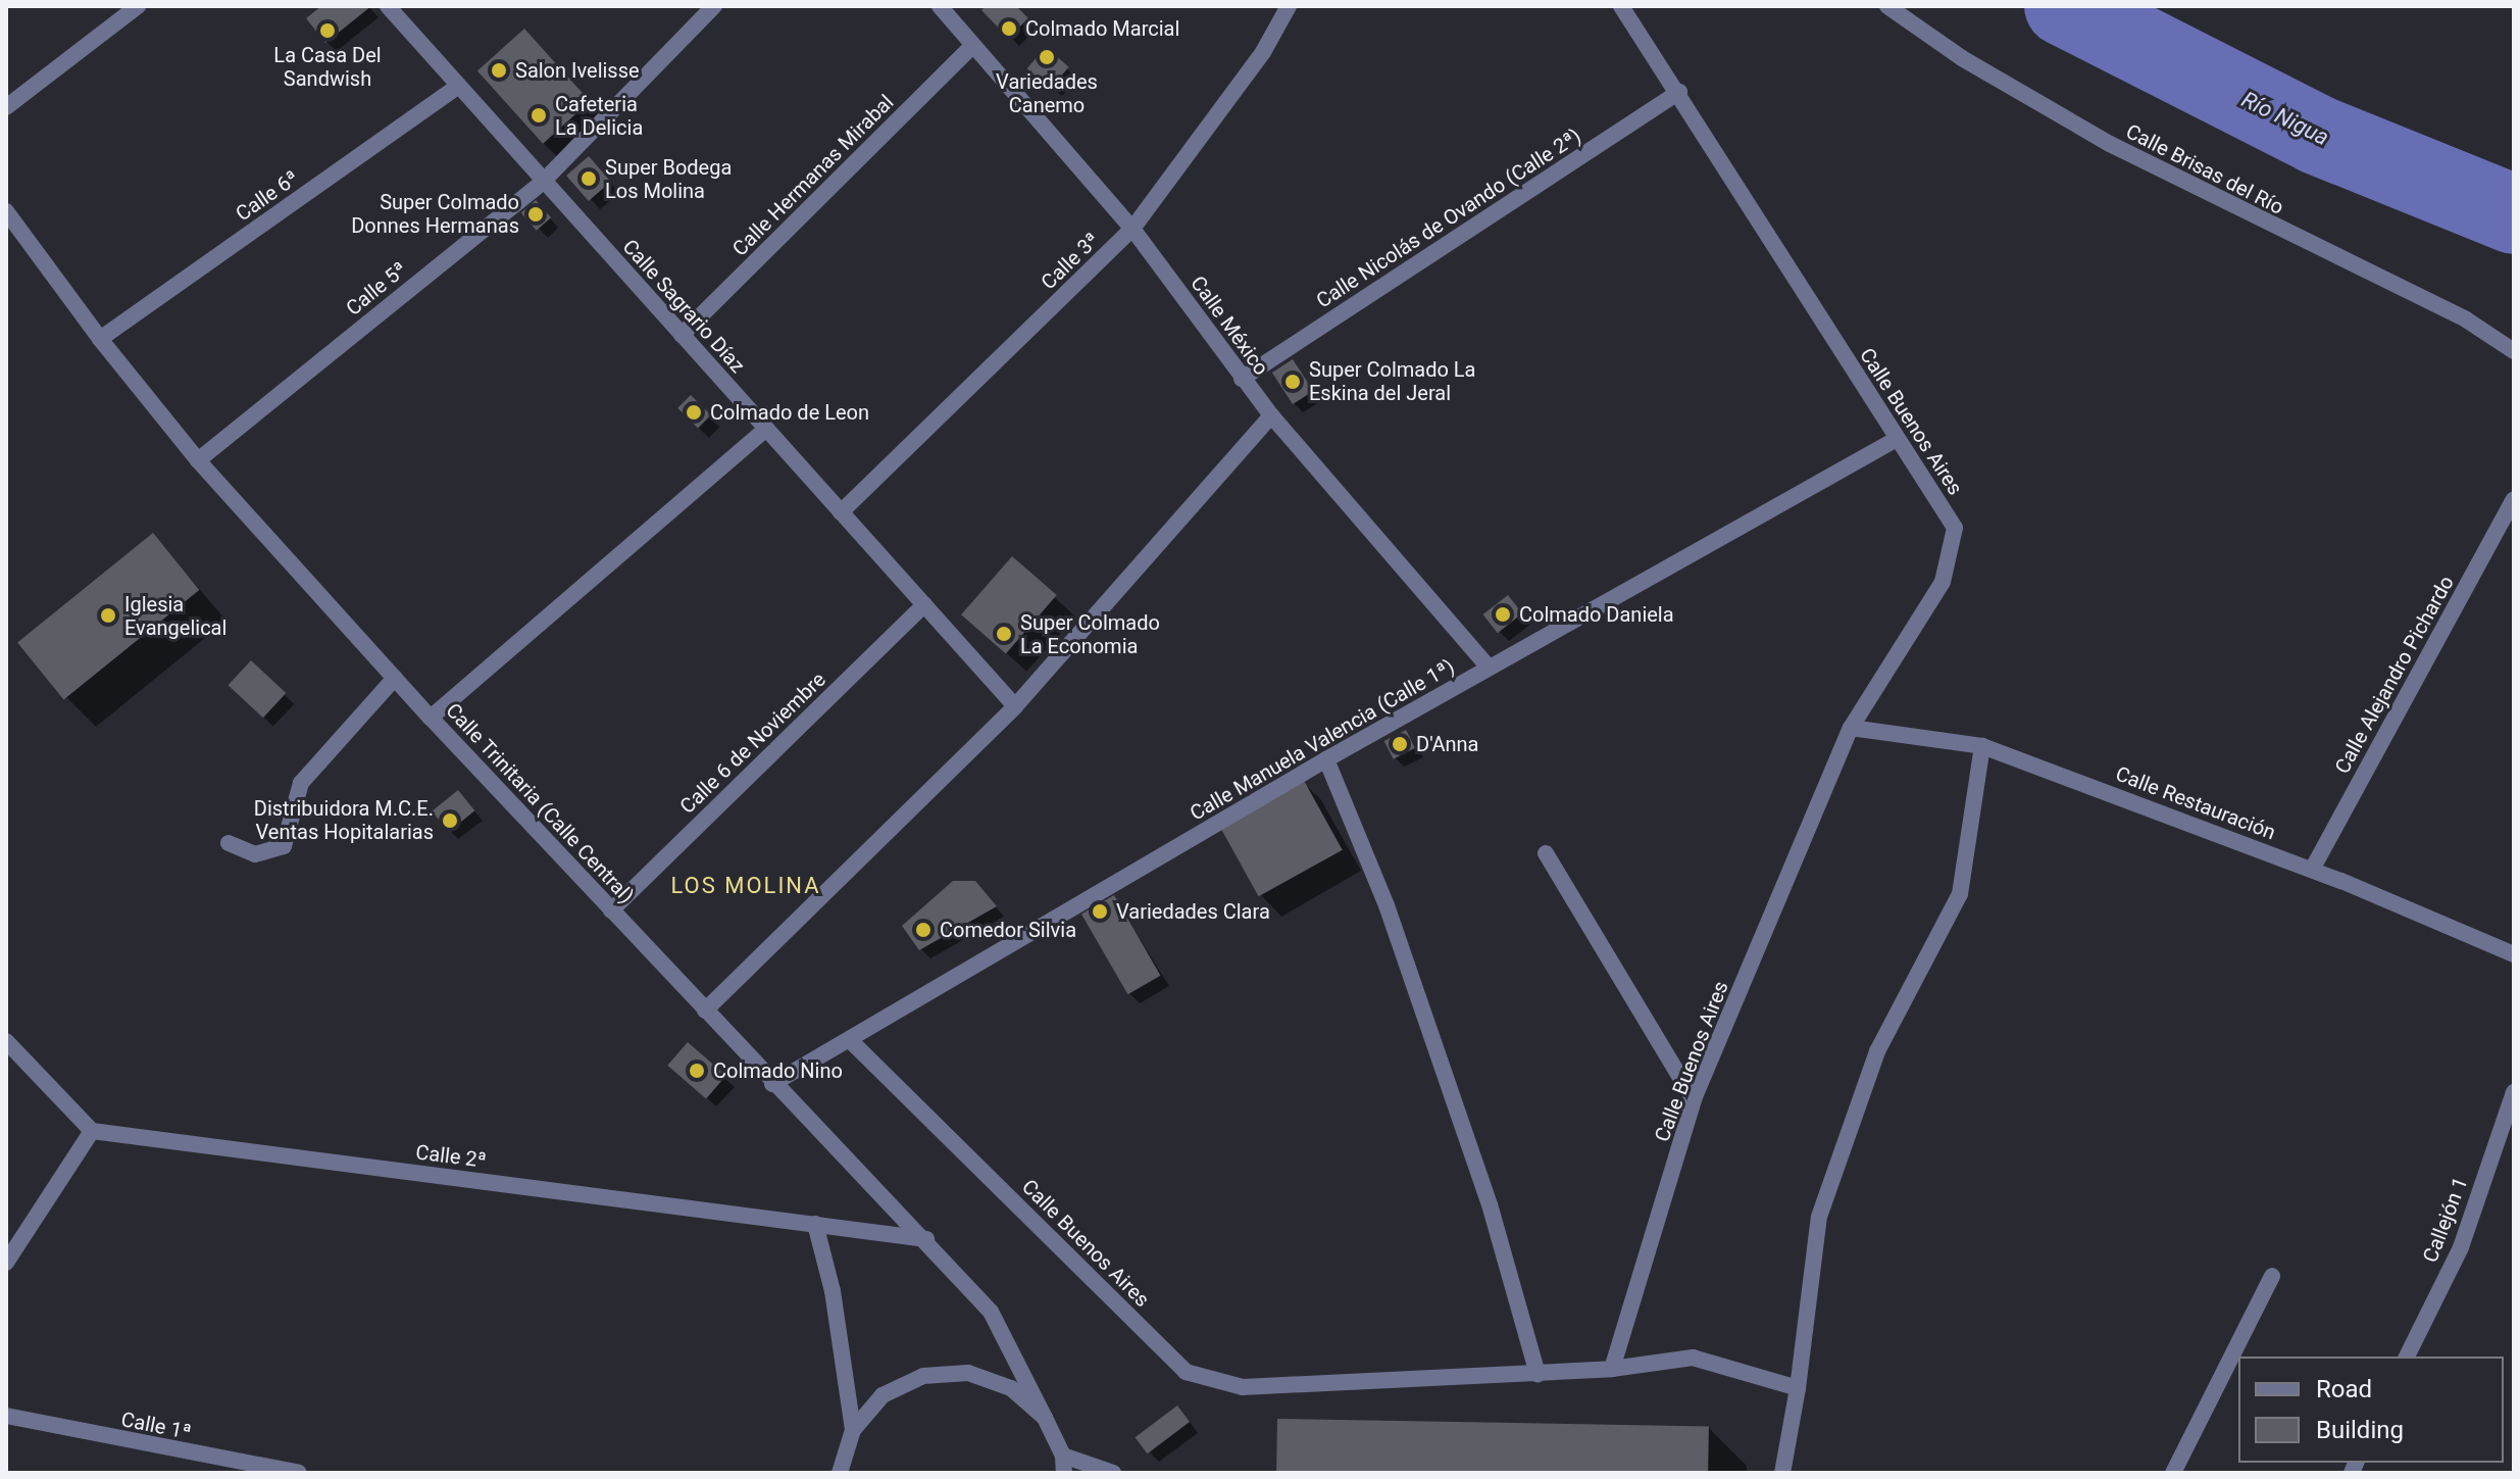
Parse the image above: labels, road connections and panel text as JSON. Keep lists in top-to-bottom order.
{
  "streets": {
    "street": [
      "Calle Brisas del Río",
      "Calle Hermanas Mirabal",
      "Calle 6ª",
      "Calle Nicolás de Ovando (Calle 2ª)",
      "Calle 3ª",
      "Calle 5ª",
      "Calle Sagrario Díaz",
      "Calle México",
      "Calle Buenos Aires",
      "Calle Alejandro Pichardo",
      "Calle Manuela Valencia (Calle 1ª)",
      "Calle 6 de Noviembre",
      "Calle Trinitaria (Calle Central)",
      "Calle Restauración",
      "Calle 2ª",
      "Callejón 1",
      "Calle 1ª"
    ]
  },
  "crossings": [
    ["Calle Hermanas Mirabal", "Calle Sagrario Díaz"],
    ["Calle Hermanas Mirabal", "Calle México"],
    ["Calle 6ª", "Calle Sagrario Díaz"],
    ["Calle 6ª", "Calle Trinitaria (Calle Central)"],
    ["Calle Nicolás de Ovando (Calle 2ª)", "Calle México"],
    ["Calle Nicolás de Ovando (Calle 2ª)", "Calle Buenos Aires"],
    ["Calle 3ª", "Calle Sagrario Díaz"],
    ["Calle 3ª", "Calle México"],
    ["Calle 5ª", "Calle Sagrario Díaz"],
    ["Calle 5ª", "Calle Trinitaria (Calle Central)"],
    ["Calle Sagrario Díaz", "Calle 6 de Noviembre"],
    ["Calle México", "Calle Manuela Valencia (Calle 1ª)"],
    ["Calle Buenos Aires", "Calle Manuela Valencia (Calle 1ª)"],
    ["Calle Buenos Aires", "Calle Restauración"],
    ["Calle Alejandro Pichardo", "Calle Restauración"],
    ["Calle Manuela Valencia (Calle 1ª)", "Calle Trinitaria (Calle Central)"],
    ["Calle 6 de Noviembre", "Calle Trinitaria (Calle Central)"],
    ["Calle Trinitaria (Calle Central)", "Calle 2ª"]
  ],
  "districts": ["LOS MOLINA"],
  "water": ["Río Nigua"],
  "places": [
    "Colmado Marcial",
    "La Casa Del Sandwish",
    "Variedades Canemo",
    "Salon Ivelisse",
    "Cafeteria La Delicia",
    "Super Bodega Los Molina",
    "Super Colmado Donnes Hermanas",
    "Super Colmado La Eskina del Jeral",
    "Colmado de Leon",
    "Colmado Daniela",
    "Iglesia Evangelical",
    "Super Colmado La Economia",
    "D'Anna",
    "Distribuidora M.C.E. Ventas Hopitalarias",
    "Variedades Clara",
    "Comedor Silvia",
    "Colmado Nino"
  ],
  "legend": ["Road", "Building"]
}
